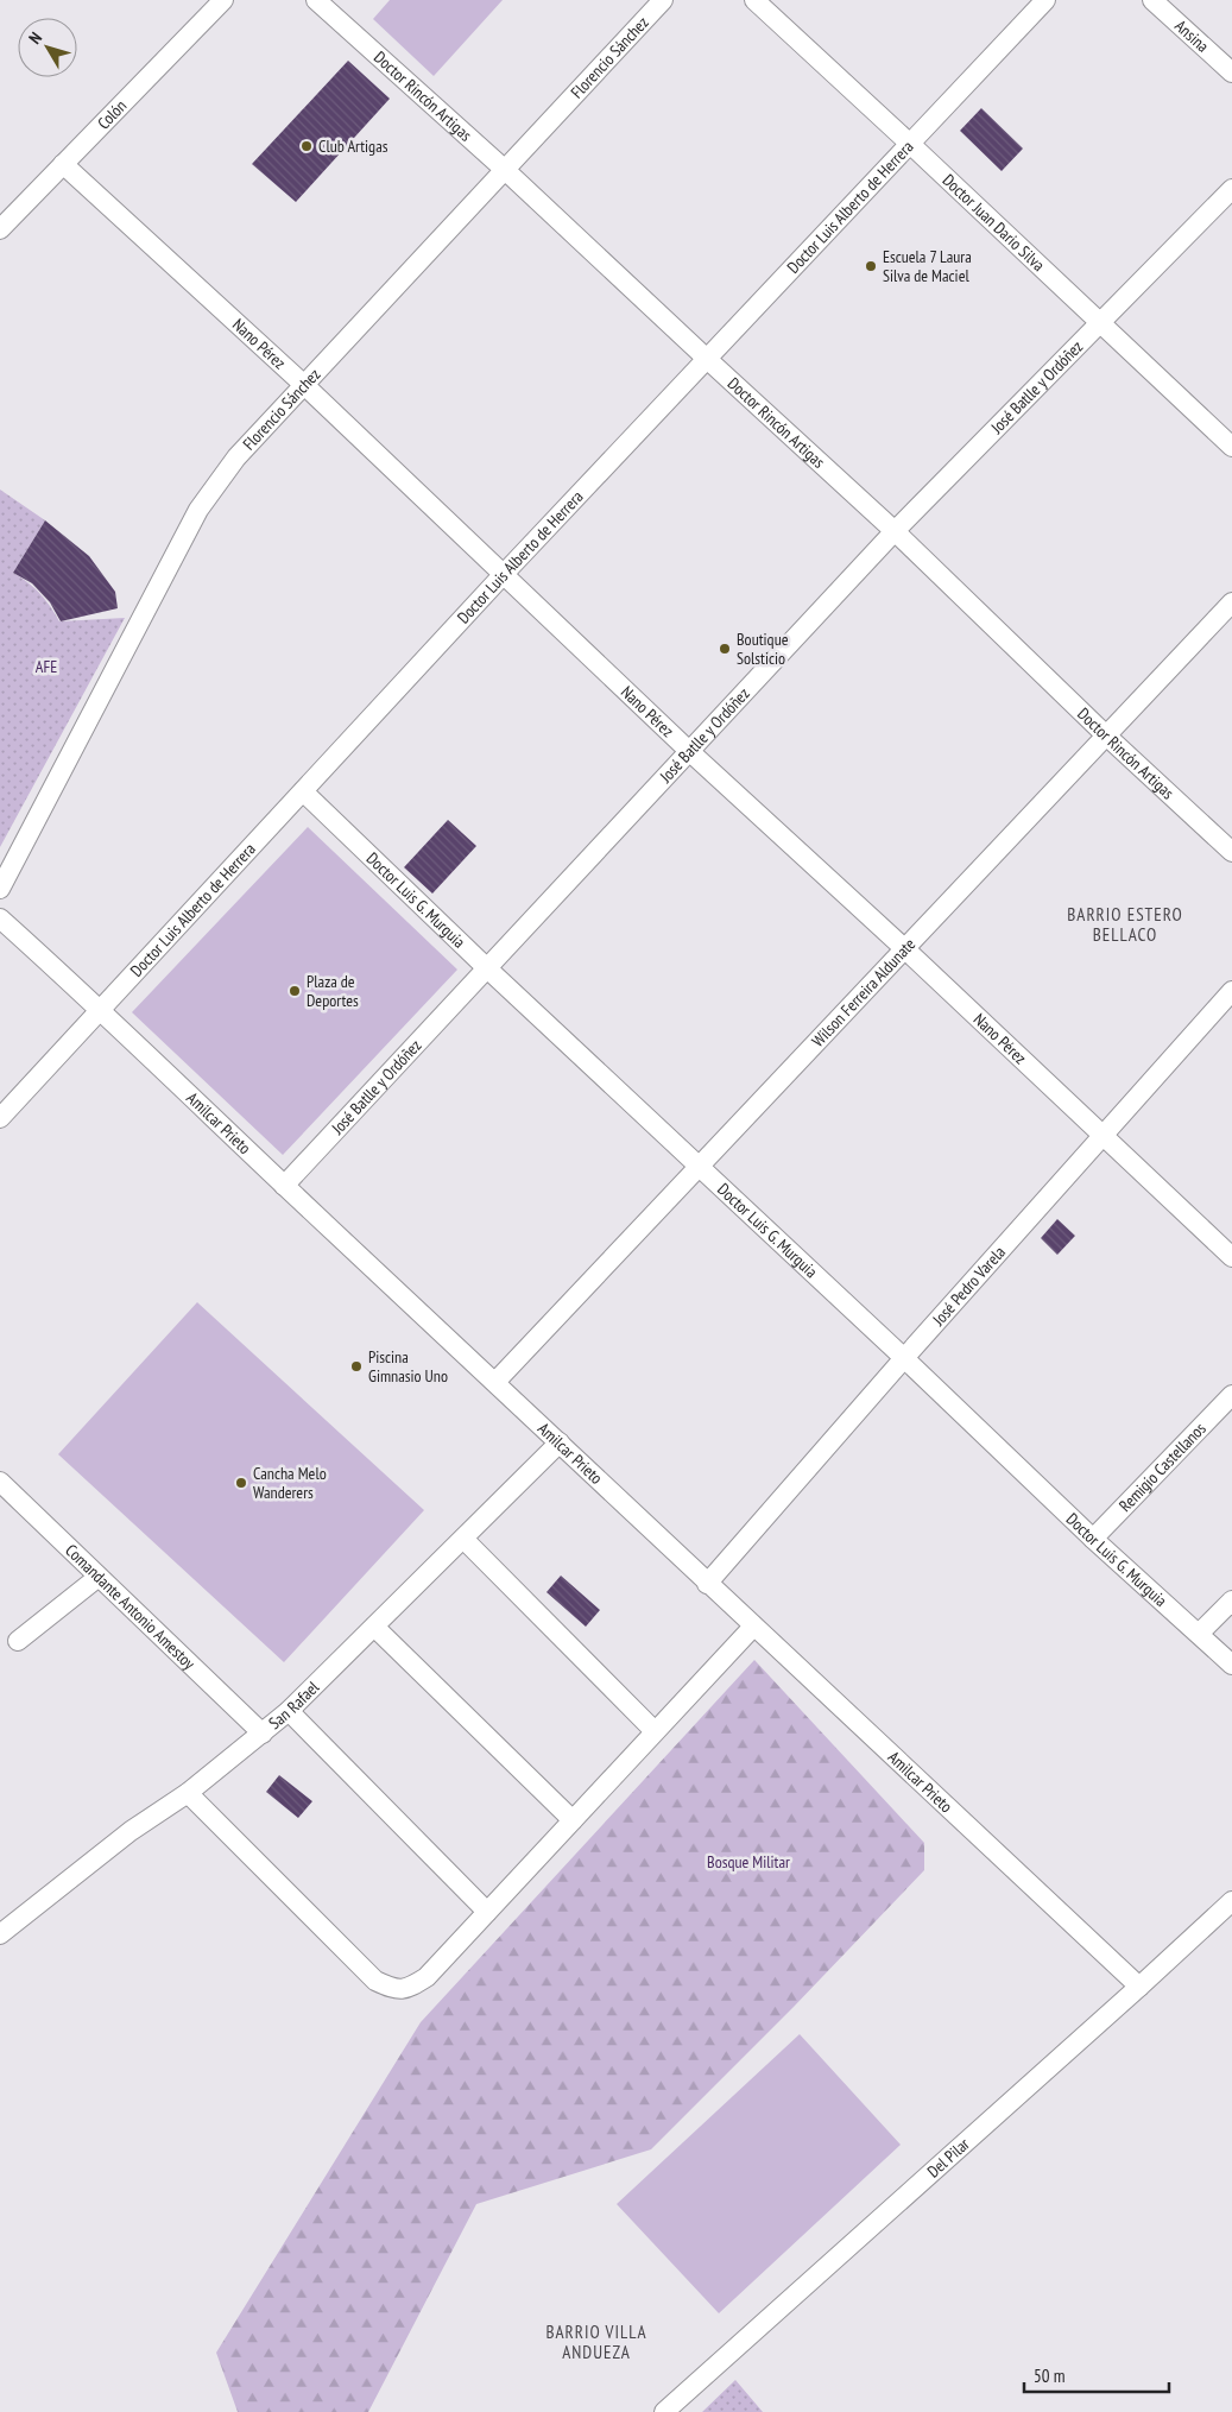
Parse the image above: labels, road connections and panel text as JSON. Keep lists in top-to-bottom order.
{
  "streets": {
    "street": [
      "Ansina",
      "Florencio Sánchez",
      "Doctor Rincón Artigas",
      "Colón",
      "Doctor Luis Alberto de Herrera",
      "Doctor Juan Dario Silva",
      "Nano Pérez",
      "José Batlle y Ordóñez",
      "Doctor Luis G. Murguia",
      "Wilson Ferreira Aldunate",
      "Amilcar Prieto",
      "José Pedro Varela",
      "Remigio Castellanos",
      "Comandante Antonio Amestoy",
      "San Rafael",
      "Del Pilar"
    ]
  },
  "crossings": [
    ["Florencio Sánchez", "Doctor Rincón Artigas"],
    ["Florencio Sánchez", "Nano Pérez"],
    ["Doctor Rincón Artigas", "Doctor Luis Alberto de Herrera"],
    ["Doctor Rincón Artigas", "José Batlle y Ordóñez"],
    ["Doctor Rincón Artigas", "Wilson Ferreira Aldunate"],
    ["Colón", "Nano Pérez"],
    ["Doctor Luis Alberto de Herrera", "Doctor Juan Dario Silva"],
    ["Doctor Luis Alberto de Herrera", "Nano Pérez"],
    ["Doctor Luis Alberto de Herrera", "Doctor Luis G. Murguia"],
    ["Doctor Luis Alberto de Herrera", "Amilcar Prieto"],
    ["Doctor Juan Dario Silva", "José Batlle y Ordóñez"],
    ["Nano Pérez", "José Batlle y Ordóñez"],
    ["Nano Pérez", "Wilson Ferreira Aldunate"],
    ["Nano Pérez", "José Pedro Varela"],
    ["José Batlle y Ordóñez", "Doctor Luis G. Murguia"],
    ["José Batlle y Ordóñez", "Amilcar Prieto"],
    ["Doctor Luis G. Murguia", "Wilson Ferreira Aldunate"],
    ["Doctor Luis G. Murguia", "José Pedro Varela"],
    ["Doctor Luis G. Murguia", "Remigio Castellanos"],
    ["Wilson Ferreira Aldunate", "Amilcar Prieto"],
    ["Amilcar Prieto", "José Pedro Varela"],
    ["Amilcar Prieto", "San Rafael"],
    ["Amilcar Prieto", "Del Pilar"],
    ["Comandante Antonio Amestoy", "San Rafael"]
  ],
  "districts": ["BARRIO ESTERO BELLACO", "BARRIO VILLA ANDUEZA"],
  "parks": ["AFE", "Bosque Militar"],
  "places": [
    "Club Artigas",
    "Escuela 7 Laura Silva de Maciel",
    "Boutique Solsticio",
    "Plaza de Deportes",
    "Piscina Gimnasio Uno",
    "Cancha Melo Wanderers"
  ],
  "scale_bar": "50 m",
  "north": "top left"
}
